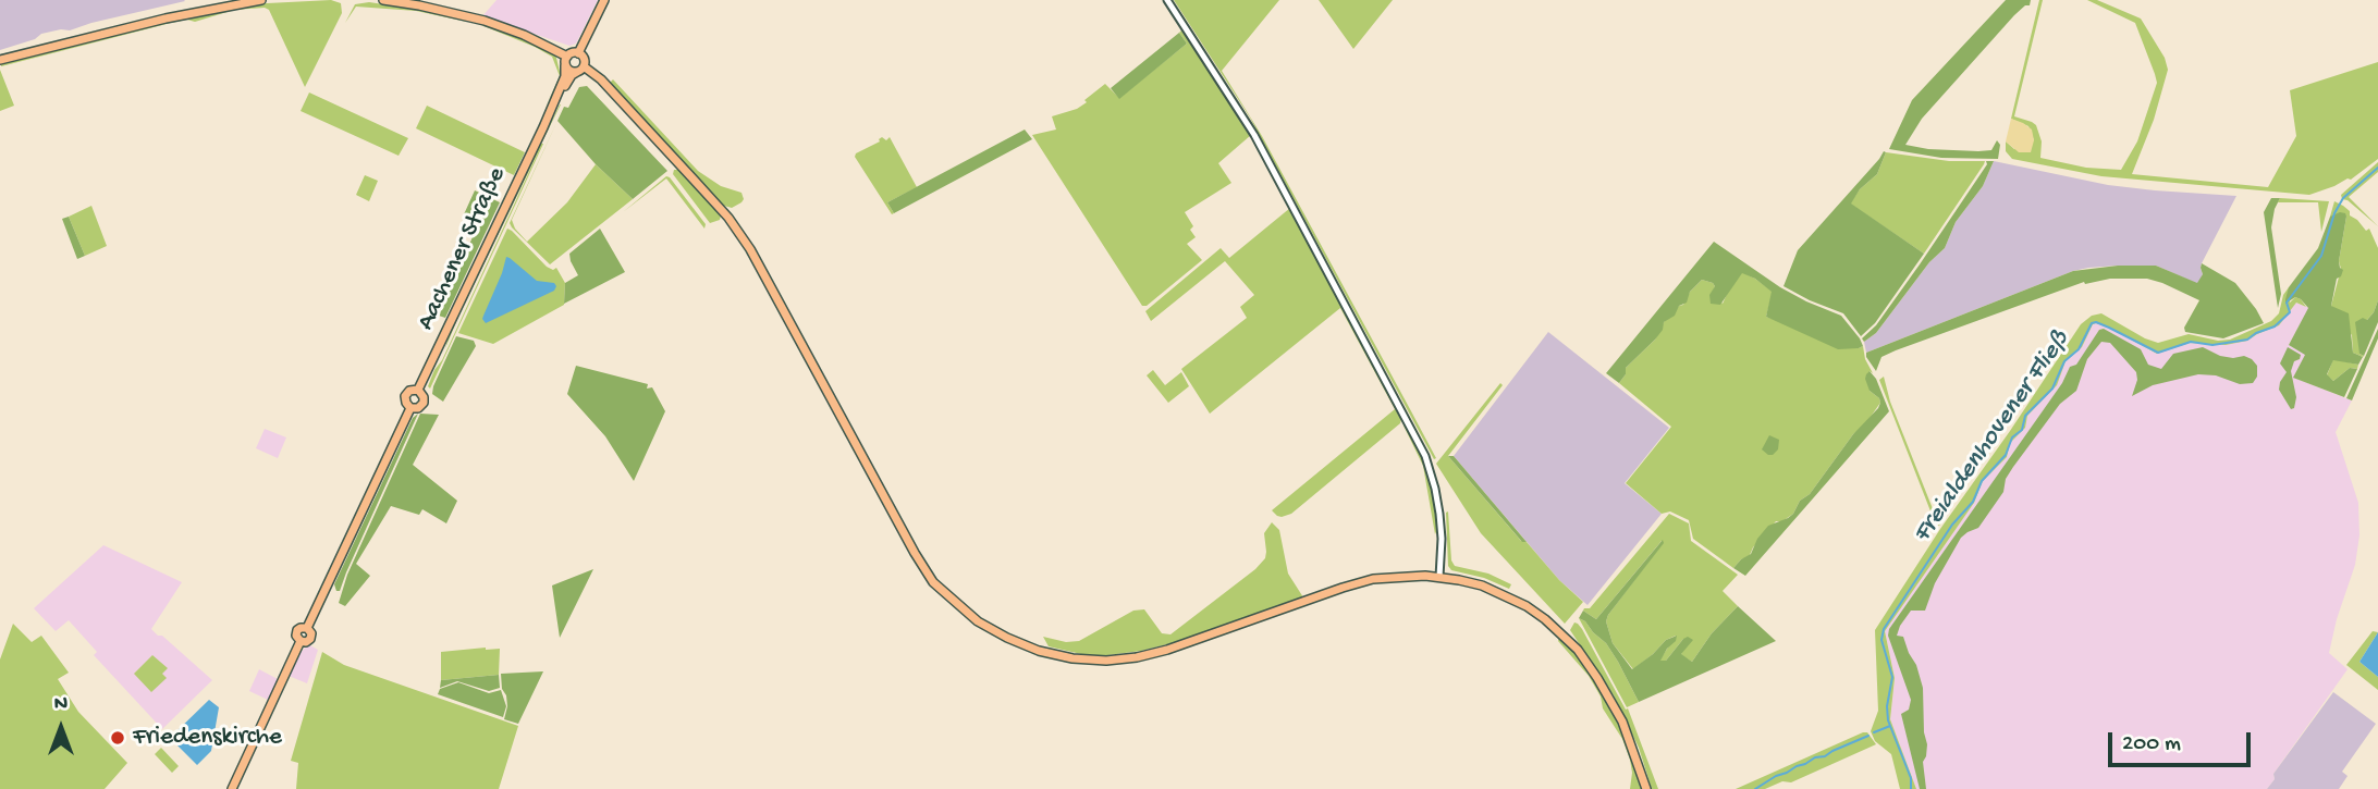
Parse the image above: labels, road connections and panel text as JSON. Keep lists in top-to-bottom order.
{
  "streets": {
    "main road": ["Aachener Straße"]
  },
  "water": ["Freialdenhovener Fließ"],
  "places": ["Friedenskirche"],
  "scale_bar": "200 m",
  "north": "top"
}
